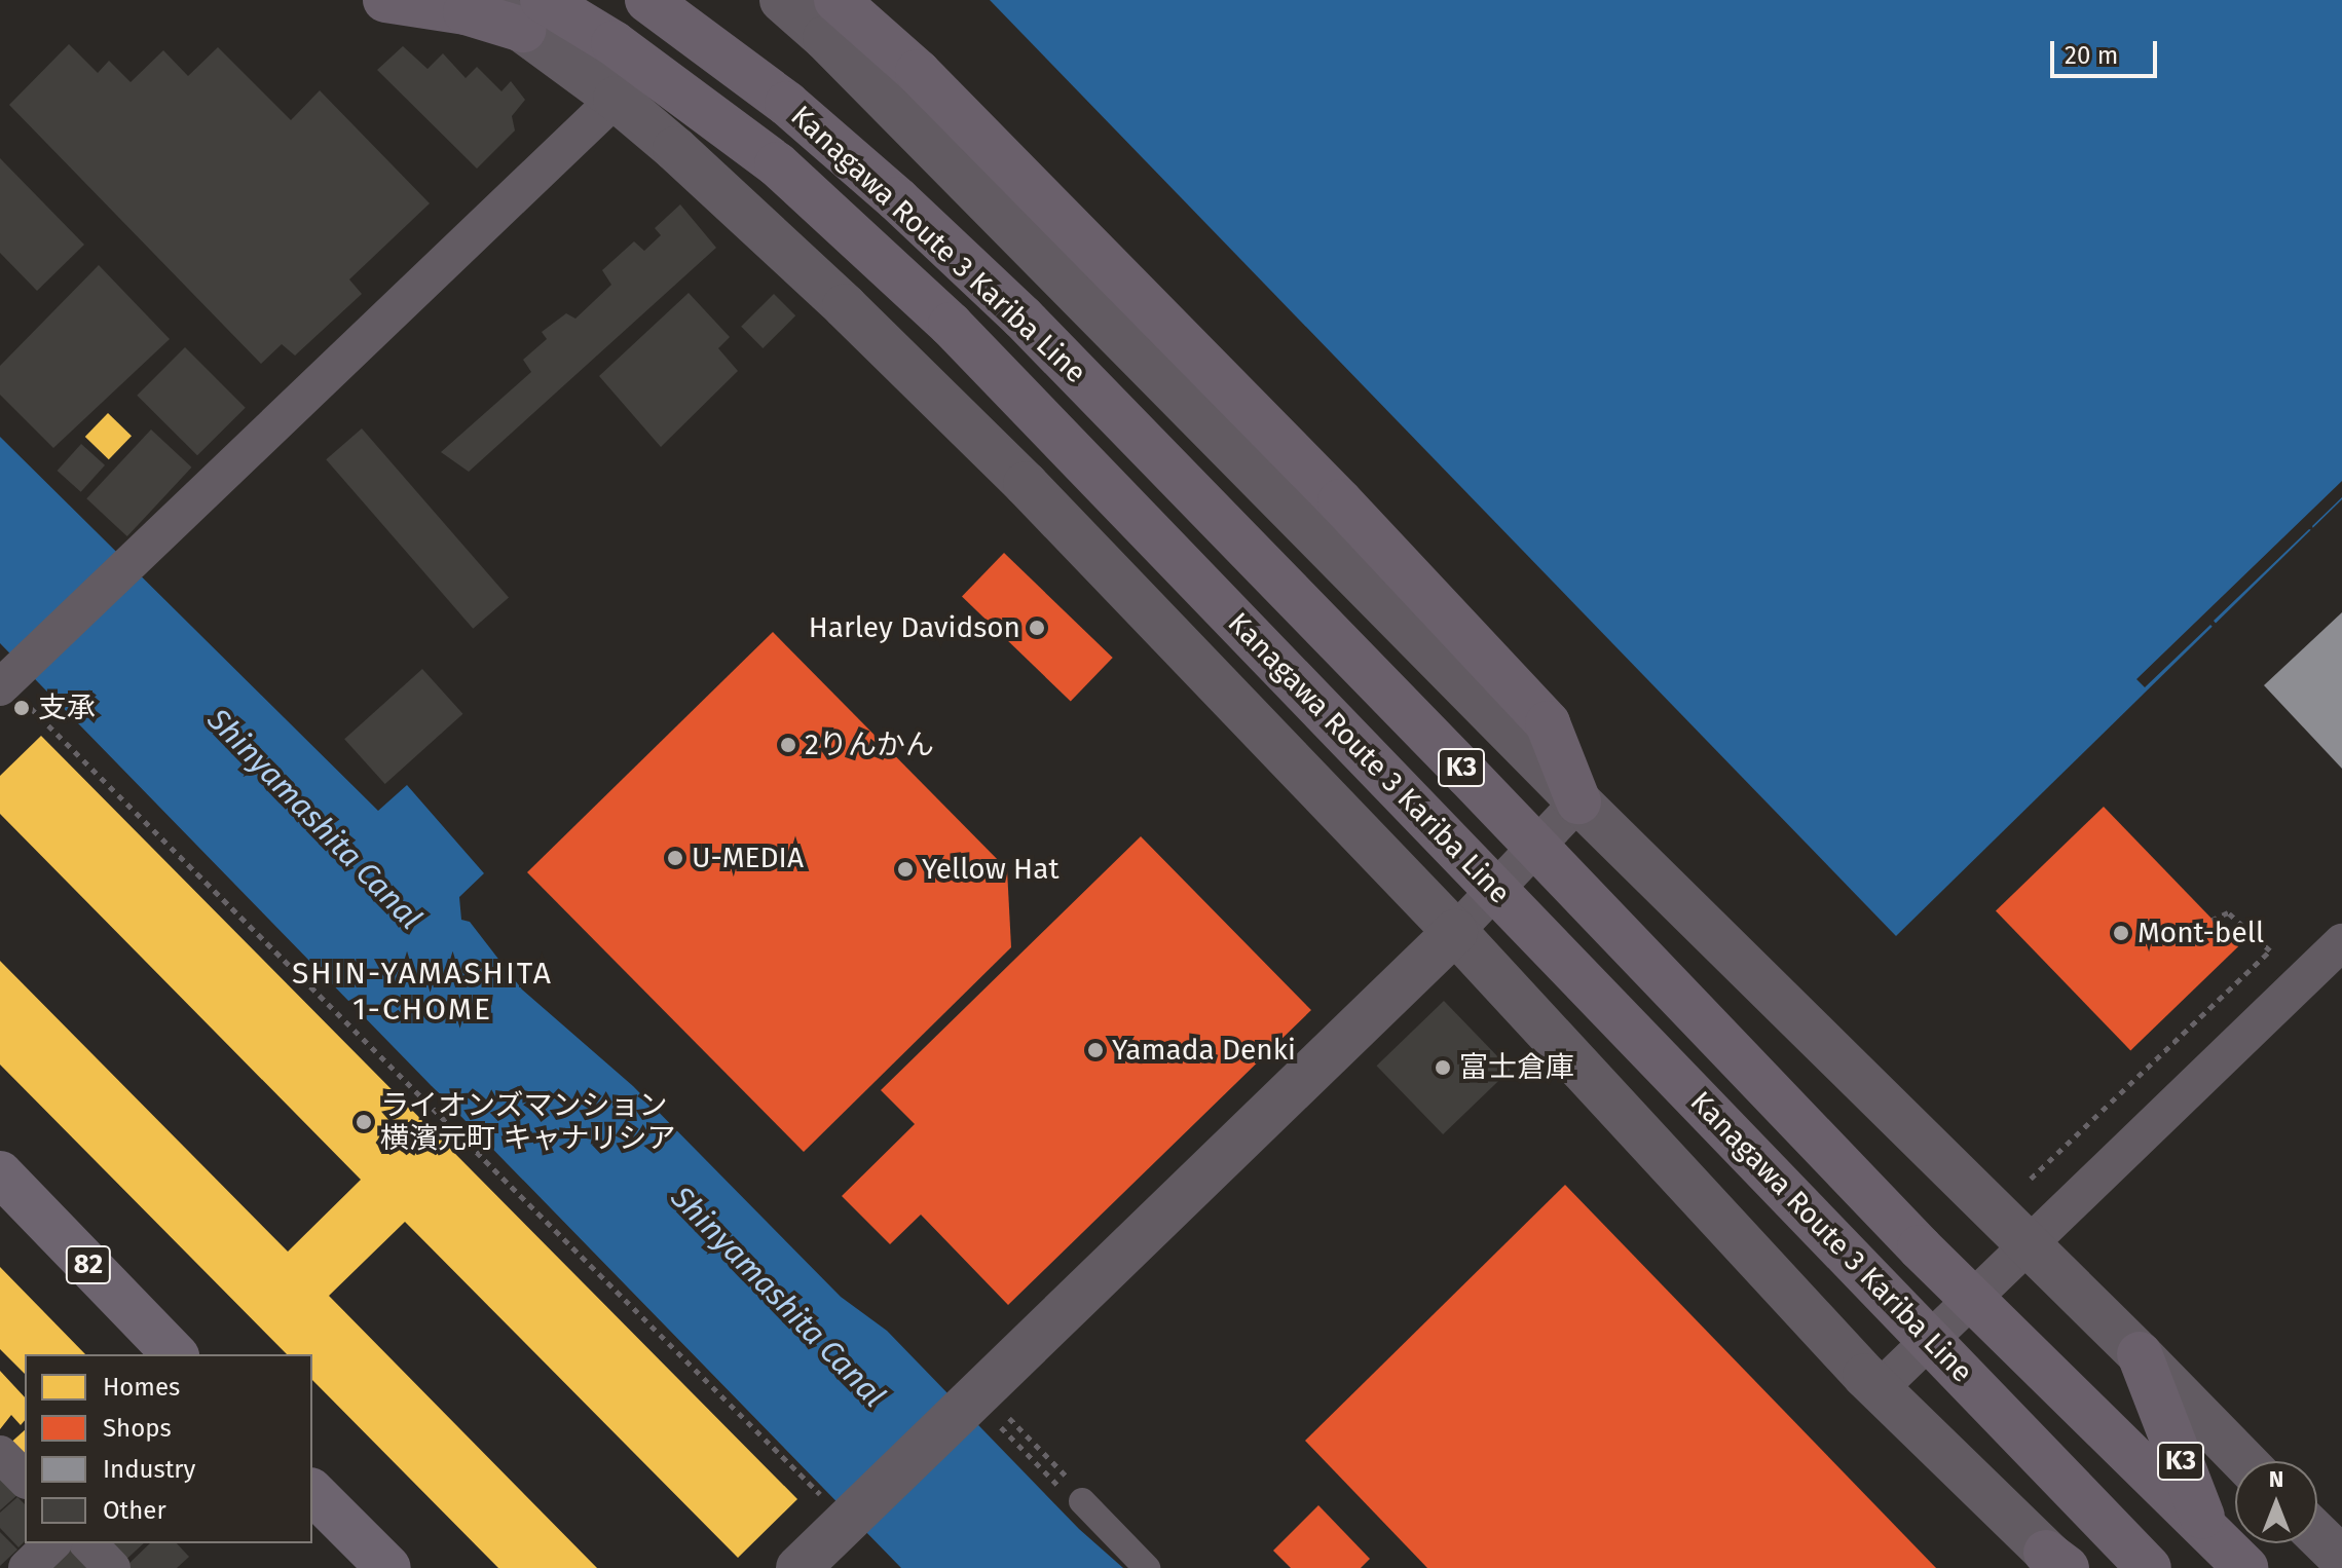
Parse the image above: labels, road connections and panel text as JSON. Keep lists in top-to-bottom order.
{
  "streets": {
    "highway": ["Kanagawa Route 3 Kariba Line", "K3"],
    "main road": ["82"]
  },
  "crossings": [
    ["Kanagawa Route 3 Kariba Line", "K3"]
  ],
  "districts": ["SHIN-YAMASHITA 1-CHOME"],
  "water": ["Shinyamashita Canal"],
  "places": [
    "Harley Davidson",
    "支承",
    "2りんかん",
    "U-MEDIA",
    "Yellow Hat",
    "Mont-bell",
    "Yamada Denki",
    "富士倉庫",
    "ライオンズマンション 横濱元町 キャナリシア"
  ],
  "legend": [
    "Homes",
    "Shops",
    "Industry",
    "Other"
  ],
  "scale_bar": "20 m",
  "north": "top"
}
